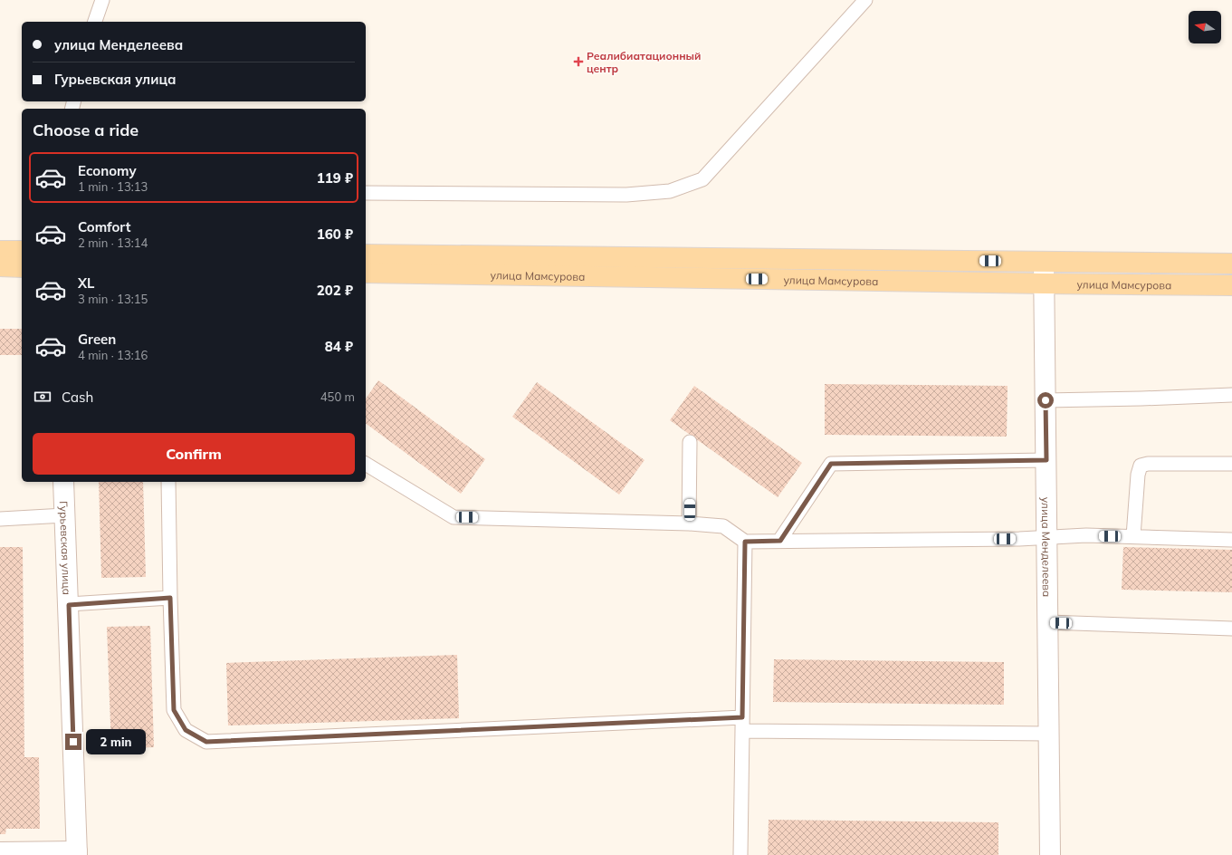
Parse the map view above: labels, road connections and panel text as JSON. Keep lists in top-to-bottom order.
{
  "streets": {
    "main road": ["улица Мамсурова"],
    "street": ["улица Менделеева", "Гурьевская улица"]
  },
  "crossings": [
    ["улица Мамсурова", "улица Менделеева"]
  ],
  "places": {
    "health": ["Реалибиатационный центр"]
  },
  "north": "left",
  "page": {
    "banner": ["улица Менделеева", "Гурьевская улица"],
    "heading": "Choose a ride",
    "list": [
      {
        "name": "Economy",
        "note": "1 min · 13:13",
        "value": "119 ₽"
      },
      {
        "name": "Comfort",
        "note": "2 min · 13:14",
        "value": "160 ₽"
      },
      {
        "name": "XL",
        "note": "3 min · 13:15",
        "value": "202 ₽"
      },
      {
        "name": "Green",
        "note": "4 min · 13:16",
        "value": "84 ₽"
      }
    ],
    "pay": ["Cash", "450 m"],
    "buttons": "Confirm",
    "bubble": "2 min"
  }
}
